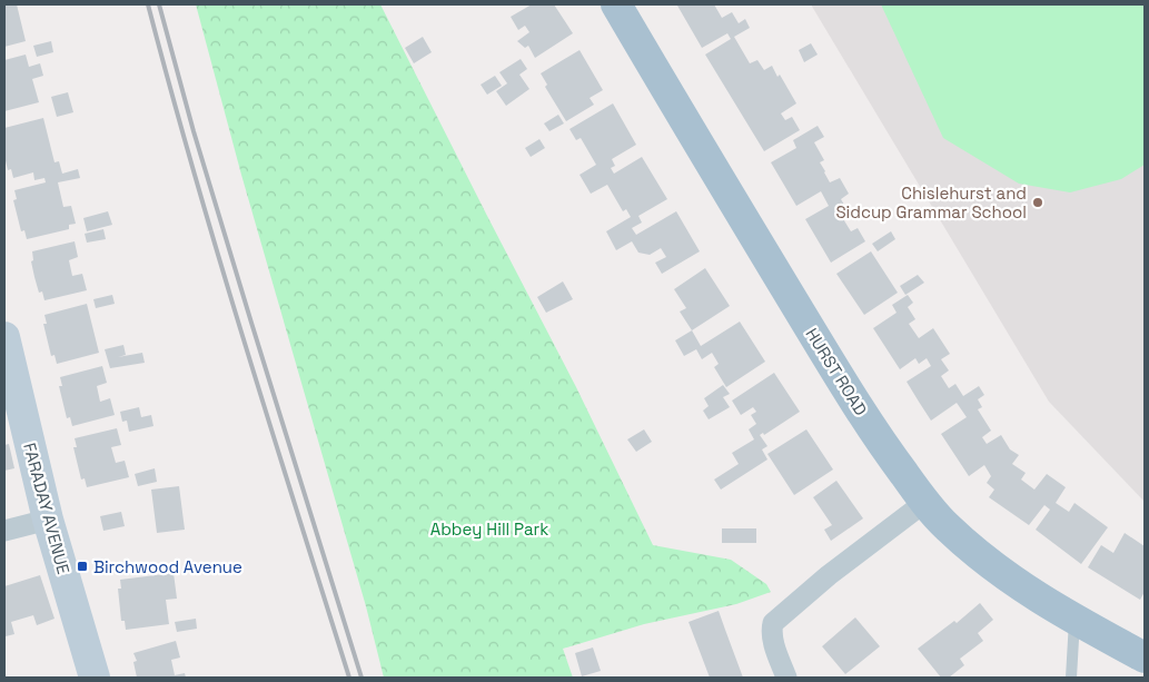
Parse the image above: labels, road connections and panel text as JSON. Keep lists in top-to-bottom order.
{
  "streets": {
    "main road": ["HURST ROAD"],
    "street": ["FARADAY AVENUE"]
  },
  "parks": ["Abbey Hill Park"],
  "places": {
    "other": ["Chislehurst and Sidcup Grammar School"],
    "transit": ["Birchwood Avenue"]
  }
}
